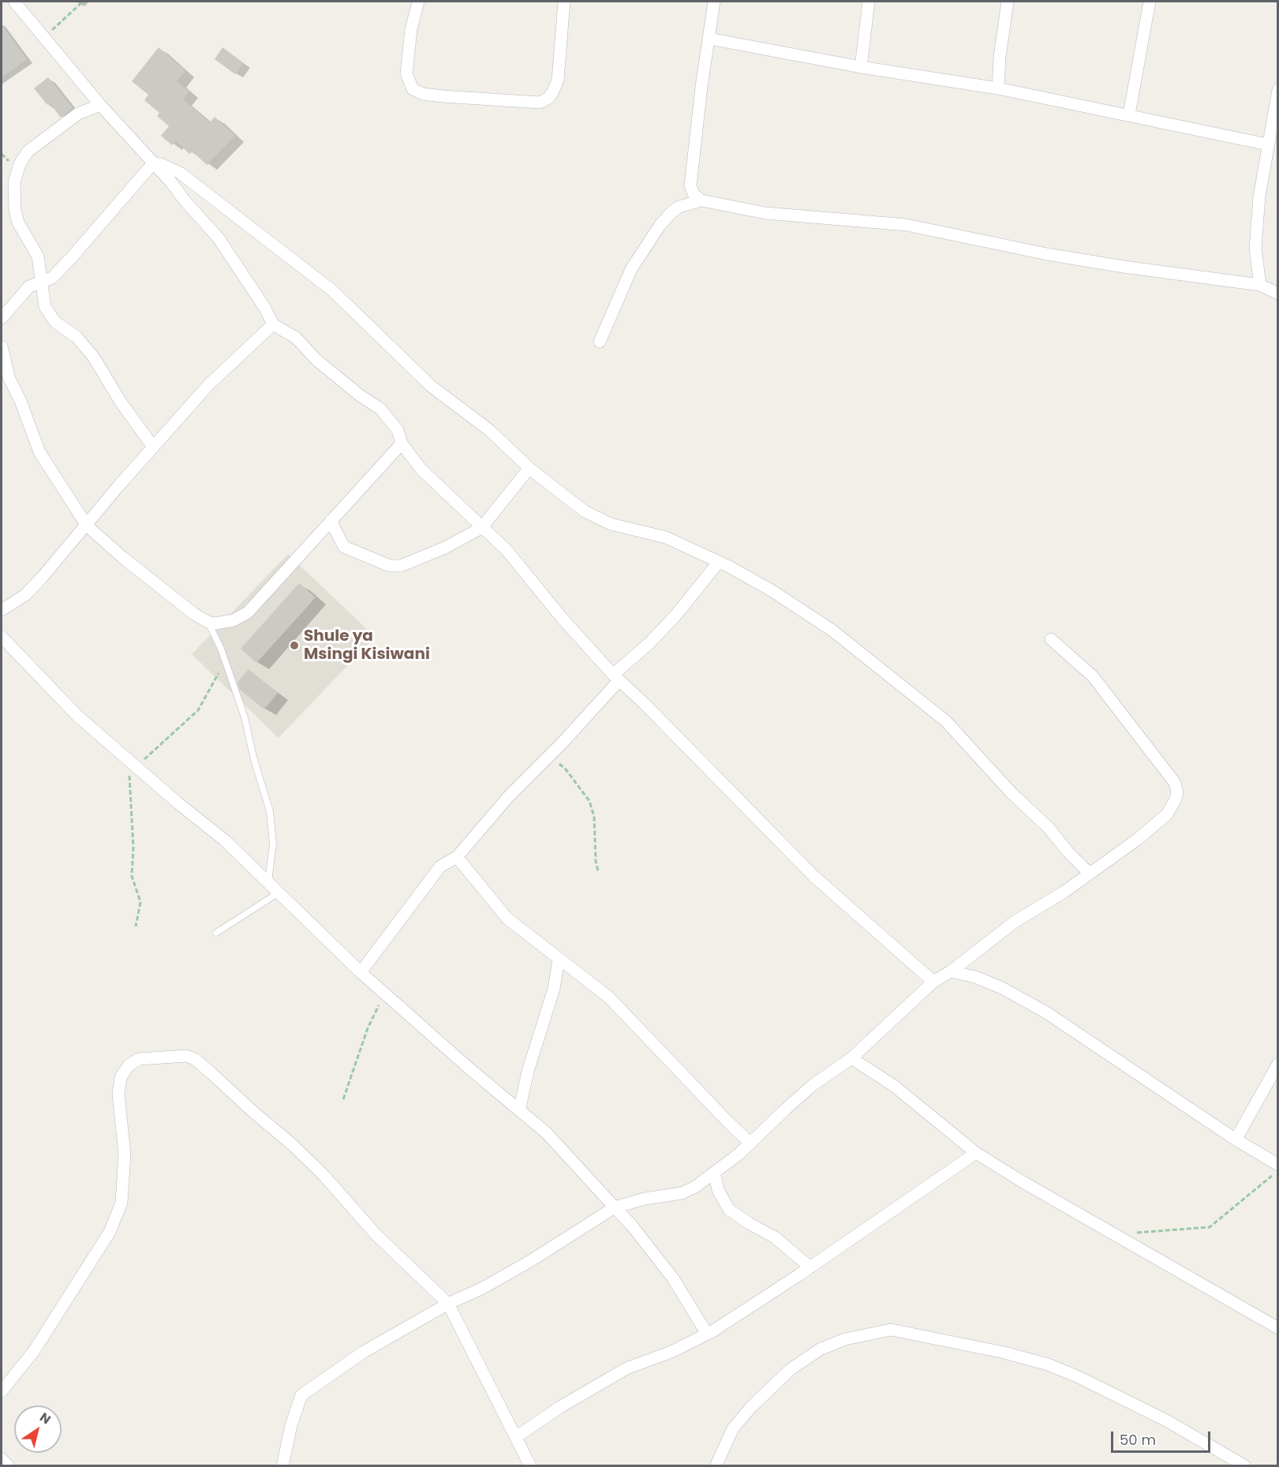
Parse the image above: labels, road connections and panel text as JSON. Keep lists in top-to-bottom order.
{
  "places": ["Shule ya Msingi Kisiwani"],
  "scale_bar": "50 m",
  "north": "top right"
}
